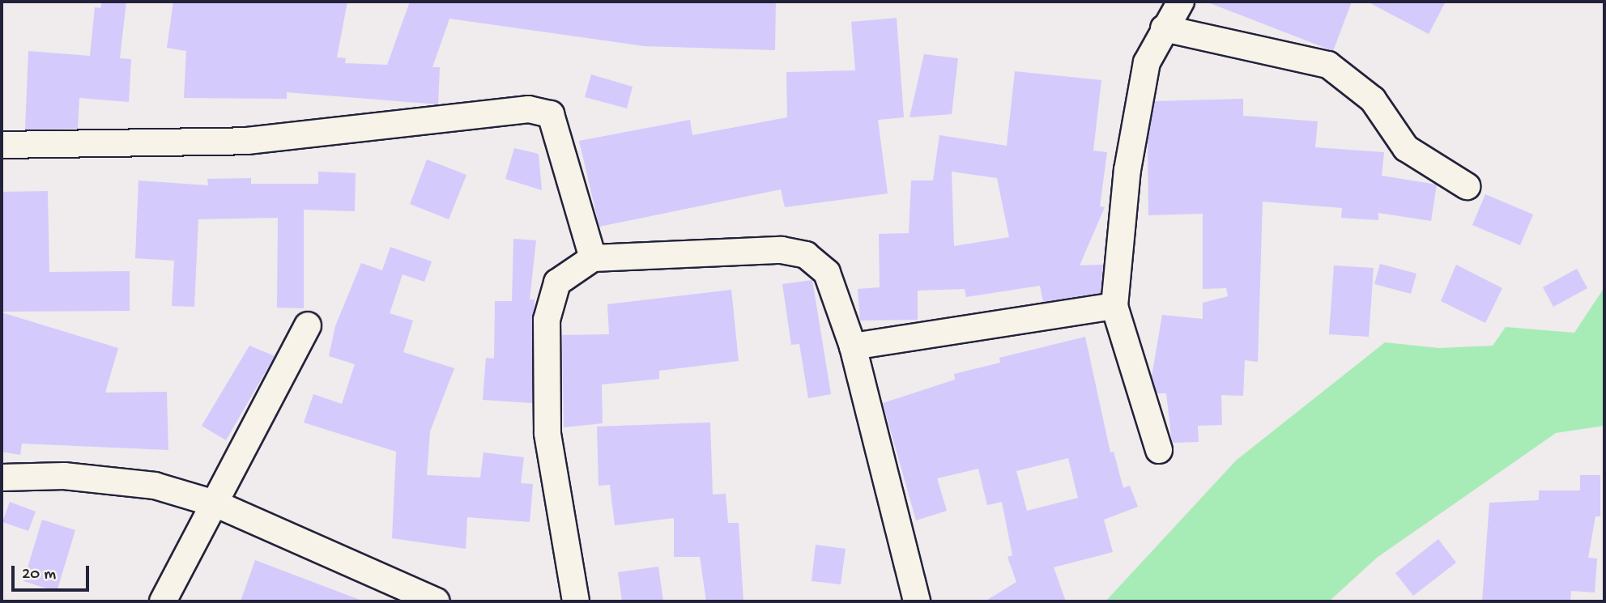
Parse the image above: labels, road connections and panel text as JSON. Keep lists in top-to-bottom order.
{
  "scale_bar": "20 m"
}
